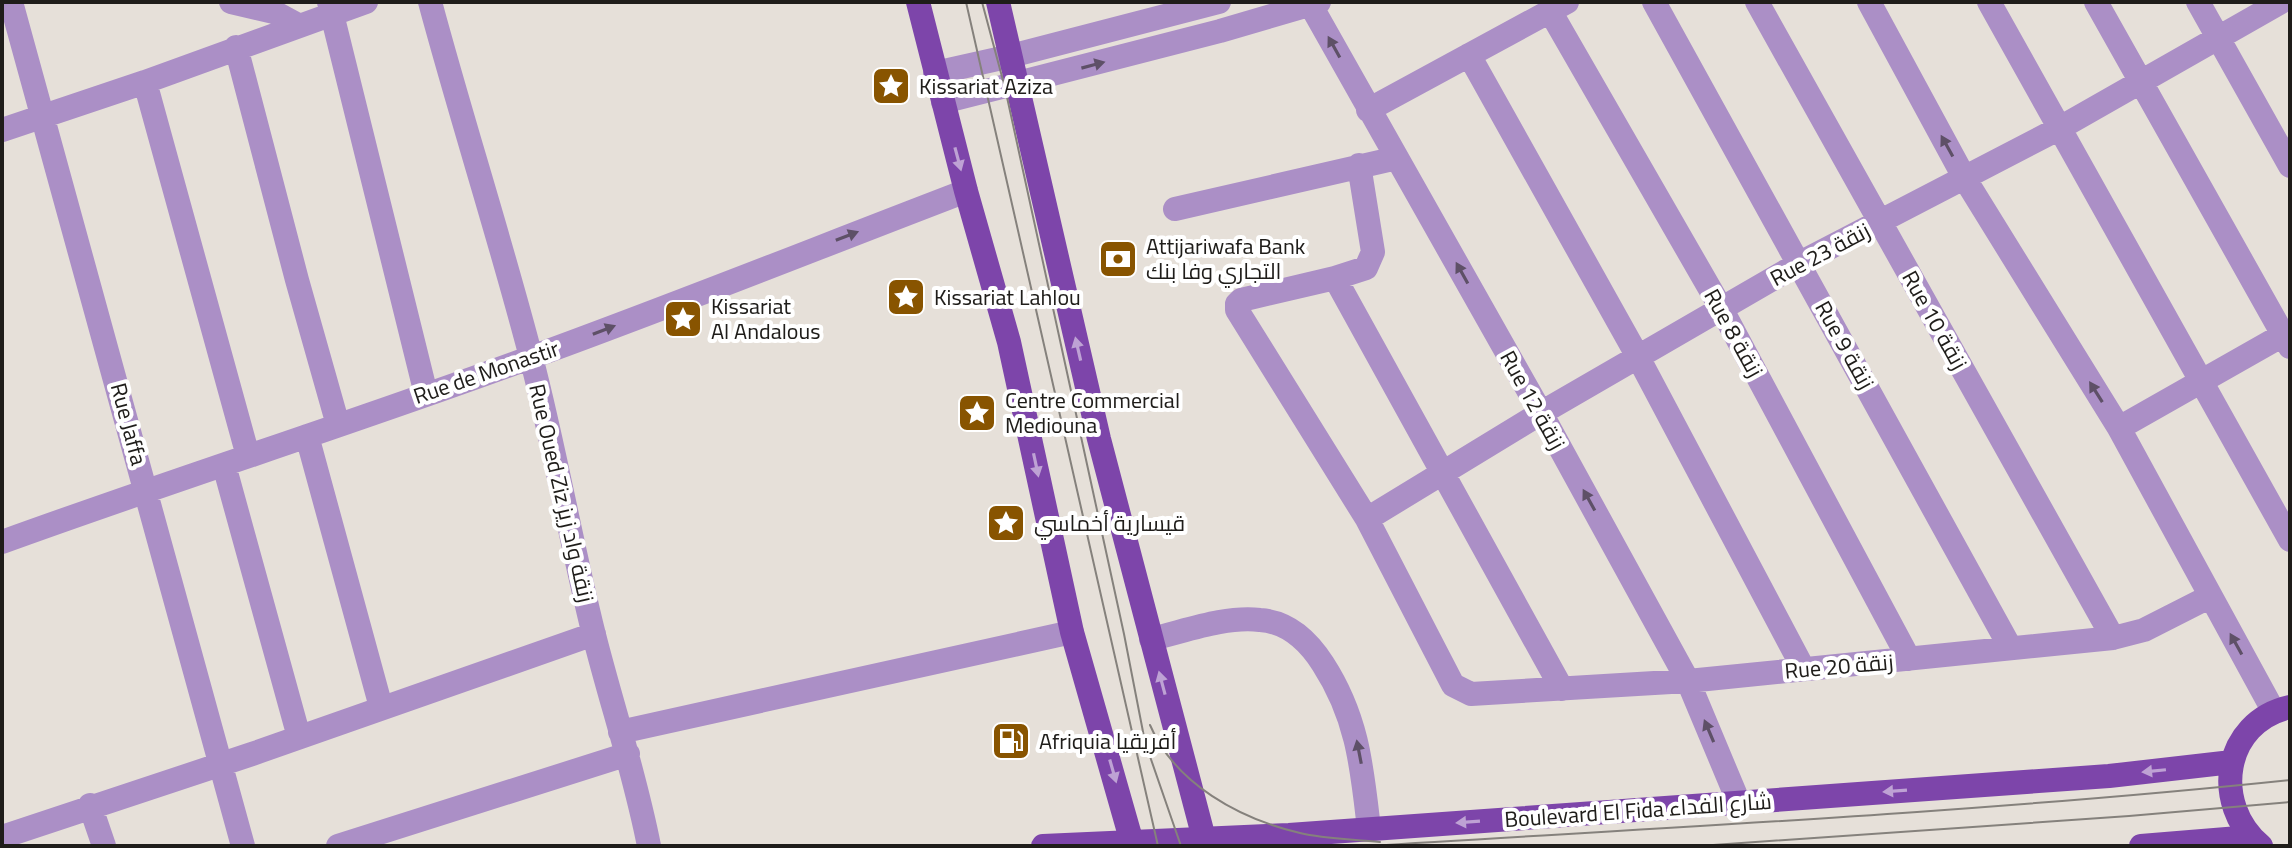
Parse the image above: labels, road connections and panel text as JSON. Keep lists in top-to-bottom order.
{
  "streets": {
    "main road": ["Boulevard El Fida شارع الفداء"],
    "street": [
      "Rue 23 زنقة",
      "Rue 10 زنقة",
      "Rue 8 زنقة",
      "Rue 9 زنقة",
      "Rue de Monastir",
      "Rue 12 زنقة",
      "Rue Jaffa",
      "Rue Oued Ziz زنقة واد زيز",
      "Rue 20 زنقة"
    ]
  },
  "crossings": [
    ["Rue 23 زنقة", "Rue 10 زنقة"],
    ["Rue 23 زنقة", "Rue 8 زنقة"],
    ["Rue 23 زنقة", "Rue 9 زنقة"],
    ["Rue 23 زنقة", "Rue 12 زنقة"],
    ["Rue 23 زنقة", "Rue 20 زنقة"],
    ["Rue 10 زنقة", "Rue 20 زنقة"],
    ["Rue 8 زنقة", "Rue 20 زنقة"],
    ["Rue 9 زنقة", "Rue 20 زنقة"],
    ["Rue de Monastir", "Rue Jaffa"],
    ["Rue de Monastir", "Rue Oued Ziz زنقة واد زيز"],
    ["Rue 12 زنقة", "Rue 20 زنقة"],
    ["Rue 12 زنقة", "Boulevard El Fida شارع الفداء"]
  ],
  "one_way": ["Rue de Monastir", "Boulevard El Fida شارع الفداء"],
  "places": {
    "place": [
      "Kissariat Aziza",
      "Kissariat Lahlou",
      "Kissariat Al Andalous",
      "Centre Commercial Mediouna",
      "قيسارية أخماسي"
    ],
    "bank": ["Attijariwafa Bank التجاري وفا بنك"],
    "fuel station": ["Afriquia أفريقيا"]
  }
}
